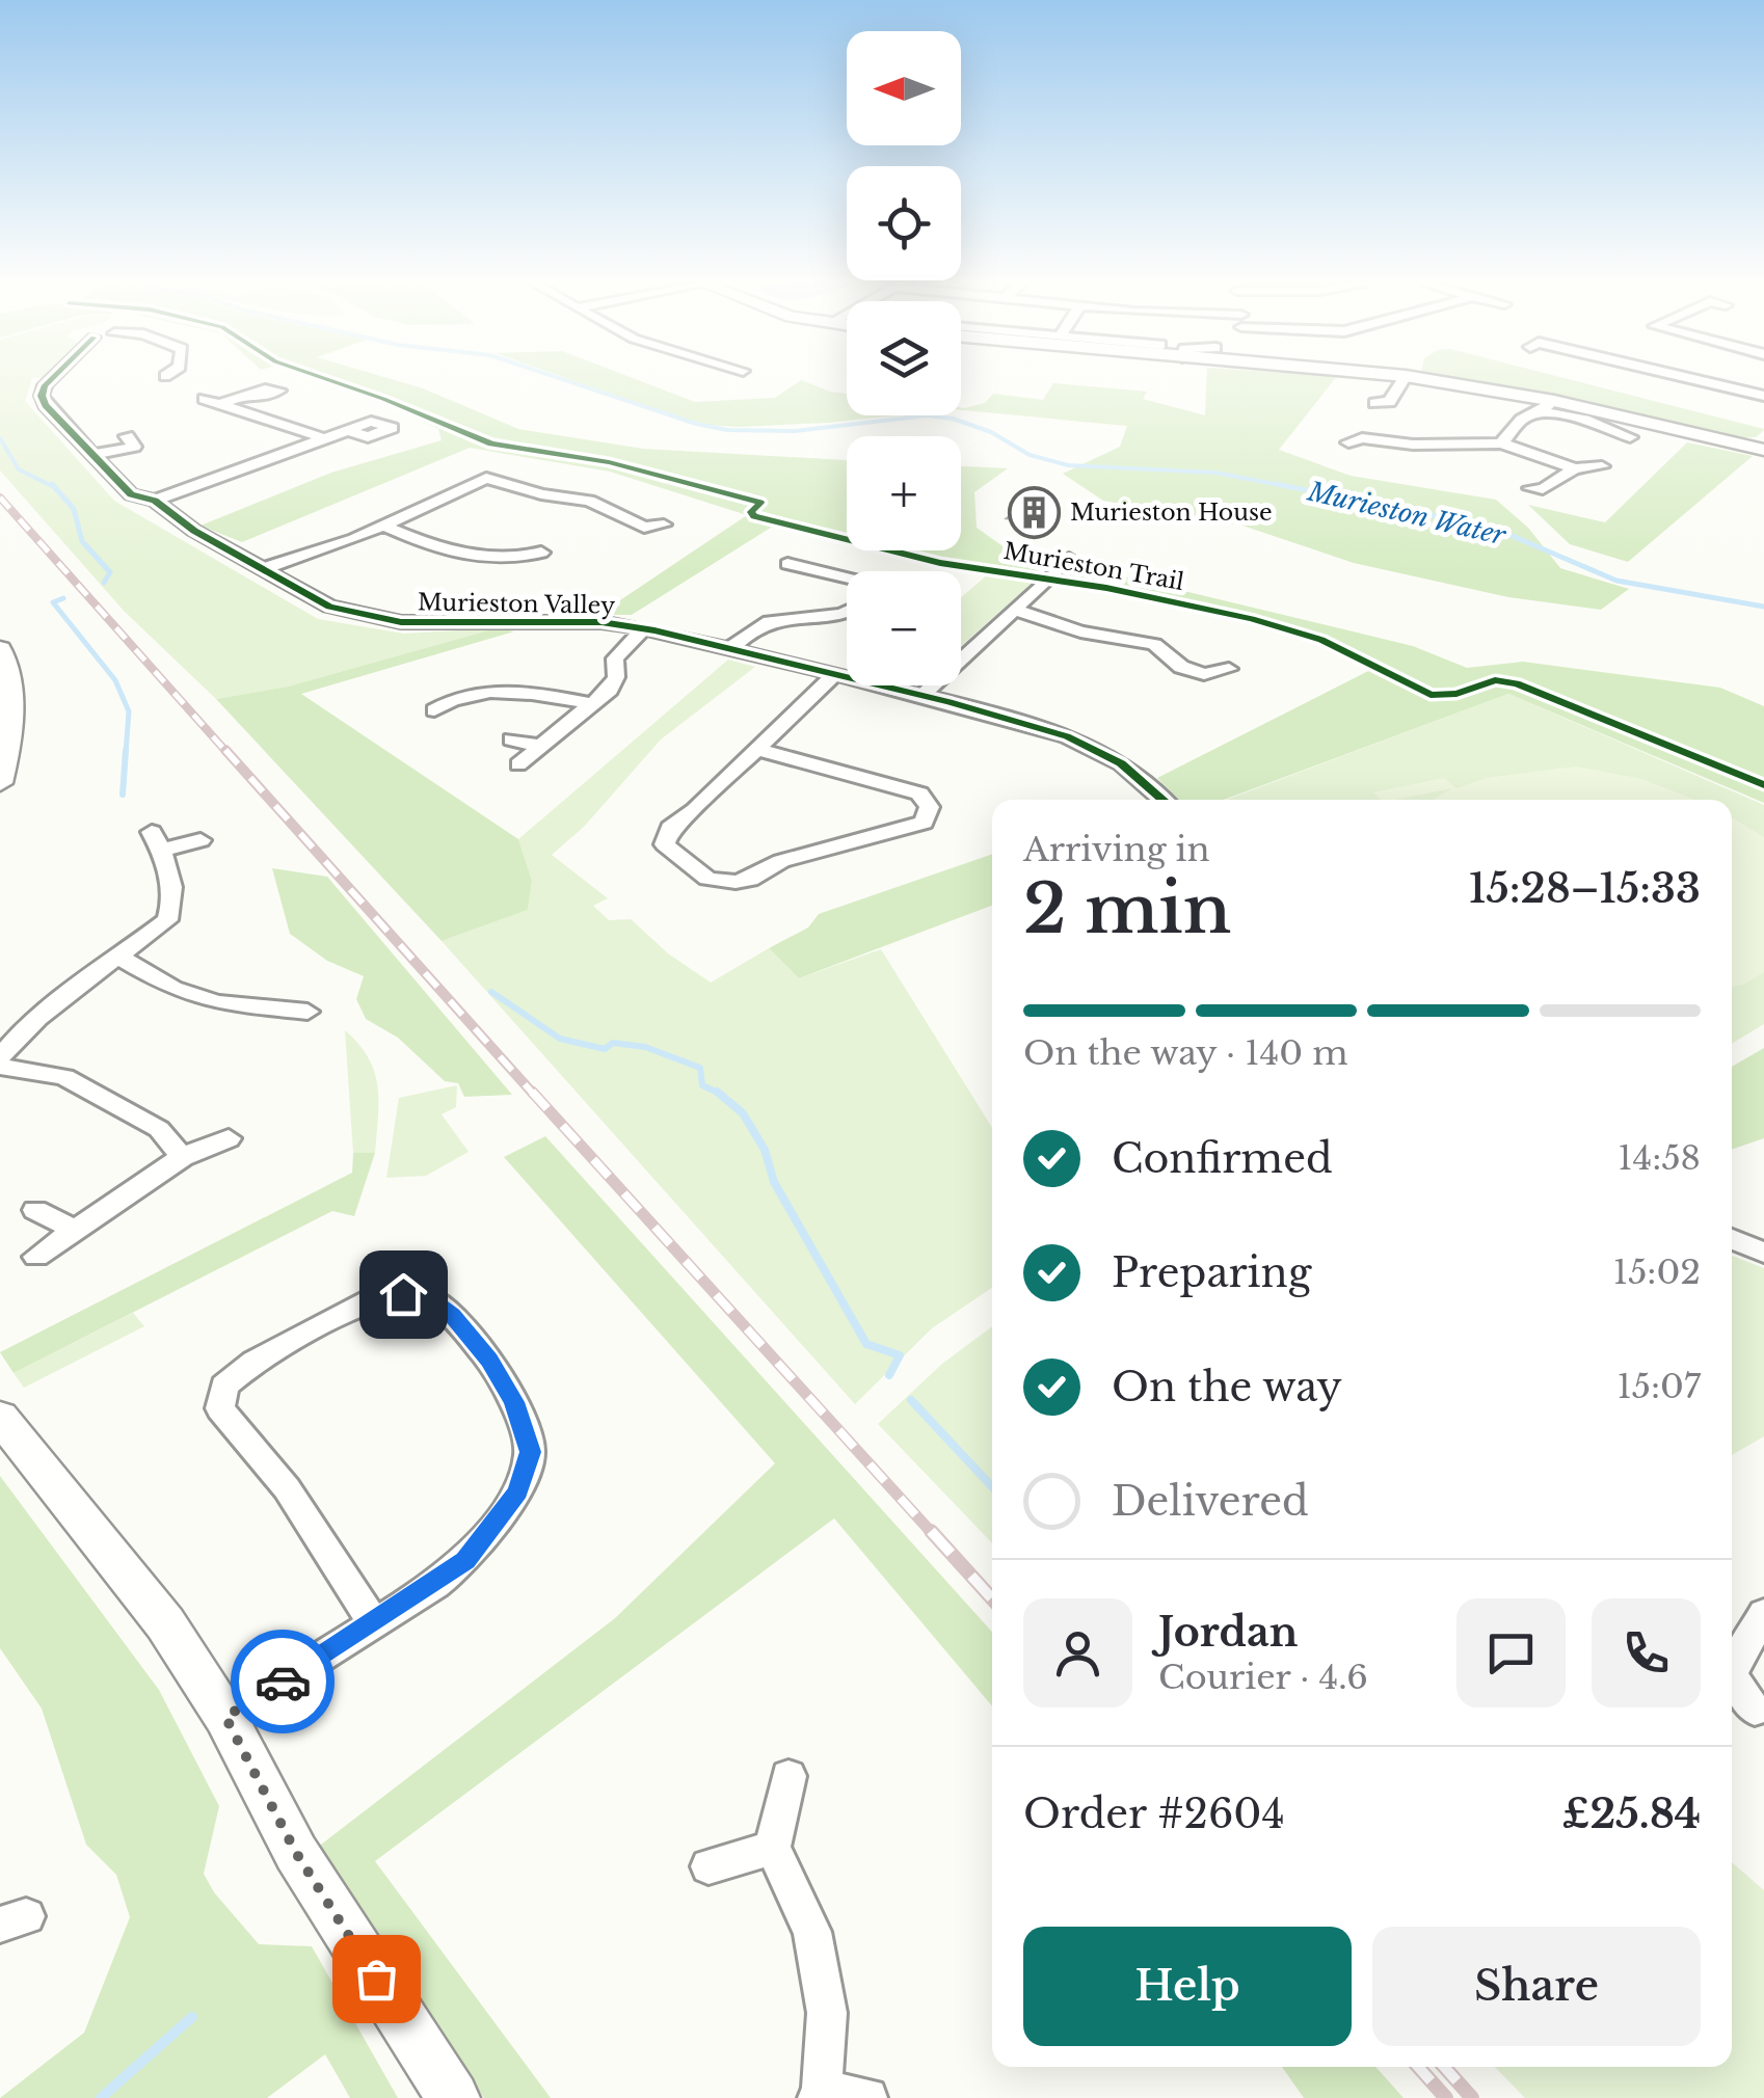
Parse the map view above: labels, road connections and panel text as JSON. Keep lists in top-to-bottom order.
{
  "streets": {
    "street": ["Murieston Valley"],
    "cycle path": ["Murieston Trail"]
  },
  "water": ["Murieston Water"],
  "places": {
    "building": ["Murieston House"]
  },
  "north": "left",
  "page": {
    "map_buttons": ["+", "−"],
    "heading": ["2 min", "Arriving in", "15:28–15:33"],
    "panel": [
      "Jordan",
      "Courier · 4.6",
      "Order #2604",
      "£25.84"
    ],
    "bar": "On the way · 140 m",
    "list": [
      ["Confirmed", "14:58"],
      ["Preparing", "15:02"],
      ["On the way", "15:07"],
      "Delivered"
    ],
    "buttons": ["Help", "Share"]
  }
}
